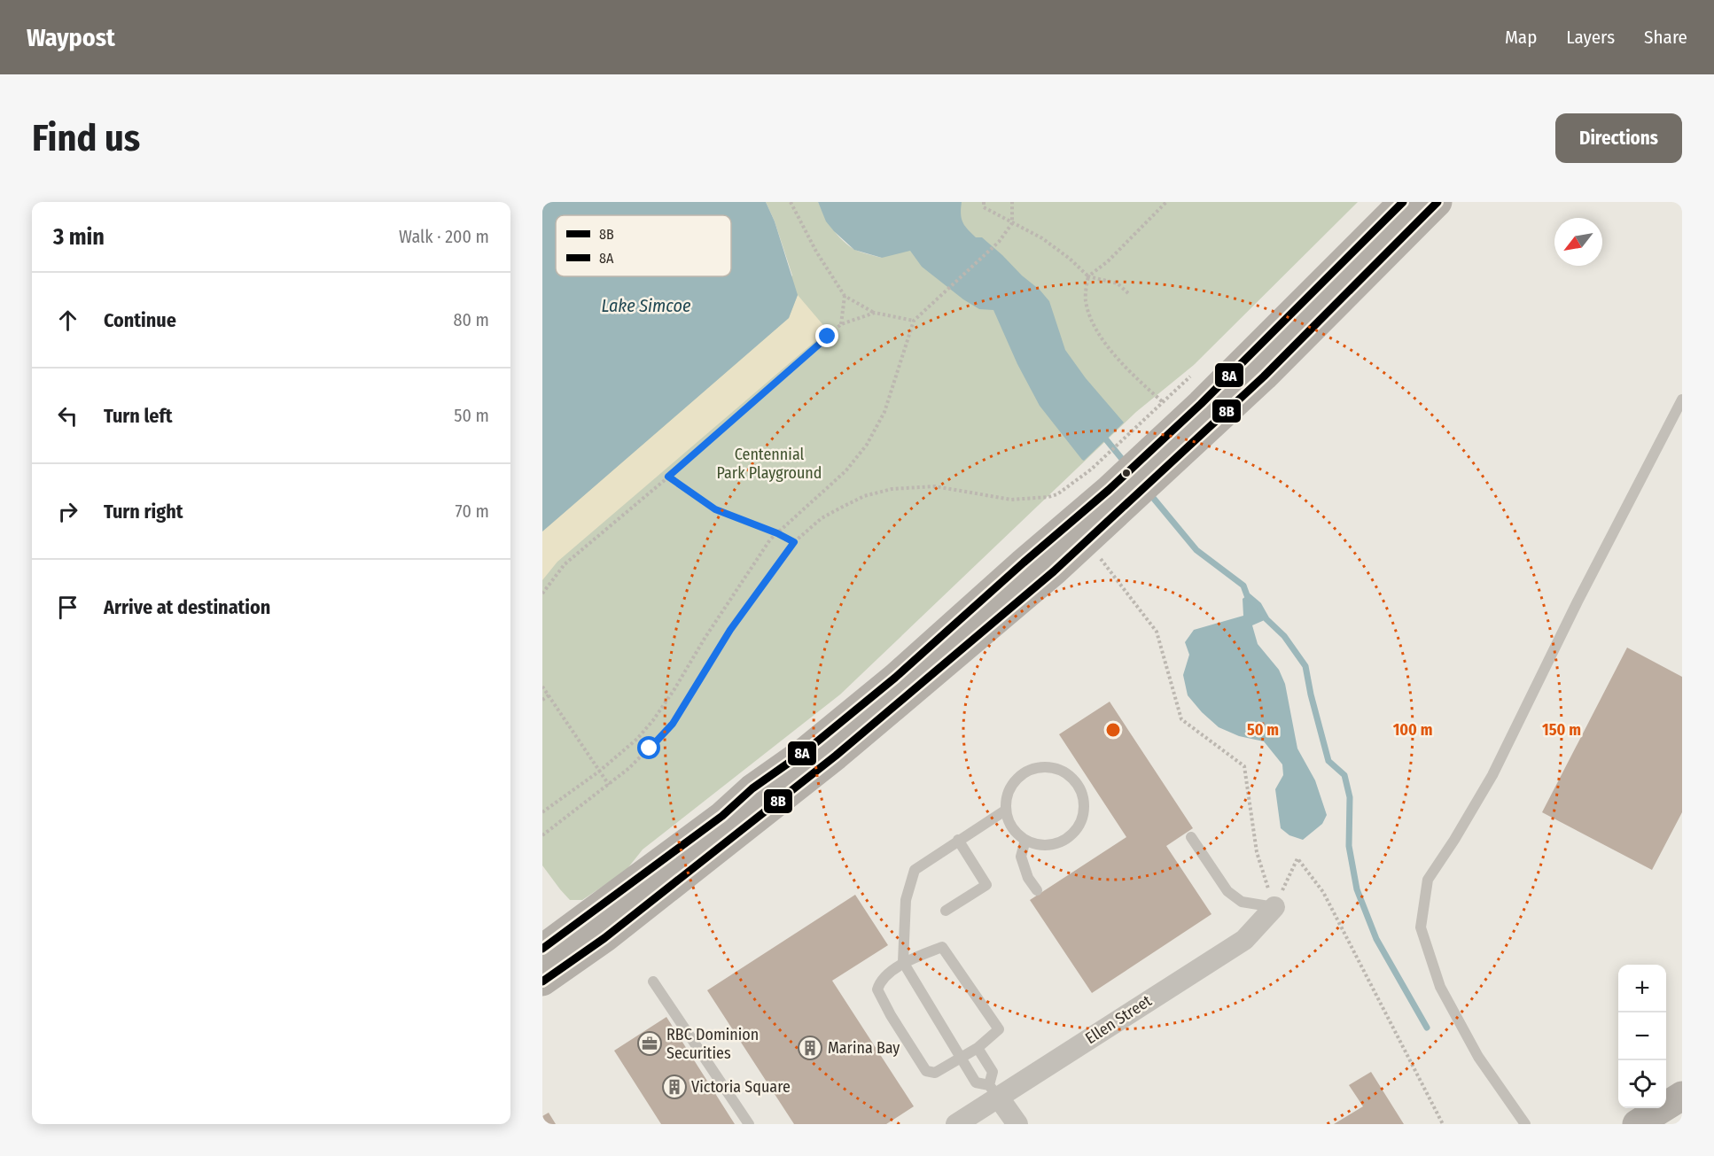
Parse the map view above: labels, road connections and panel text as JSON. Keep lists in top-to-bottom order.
{
  "streets": {
    "street": ["Ellen Street"]
  },
  "water": ["Lake Simcoe"],
  "parks": ["Centennial Park Playground"],
  "places": {
    "office": ["RBC Dominion Securities"],
    "building": ["Marina Bay", "Victoria Square"]
  },
  "lines": ["transit line 8B", "transit line 8A"],
  "legend": ["8B", "8A"],
  "north": "bottom left",
  "page": {
    "header": "Waypost",
    "nav": ["Map", "Layers", "Share"],
    "buttons": "Directions",
    "title": "Find us",
    "heading": ["3 min", "Walk · 200 m"],
    "list": [
      ["Continue", "80 m"],
      ["Turn left", "50 m"],
      ["Turn right", "70 m"],
      "Arrive at destination"
    ],
    "map_buttons": ["+", "−"]
  },
  "rings": ["50 m", "100 m", "150 m"]
}
